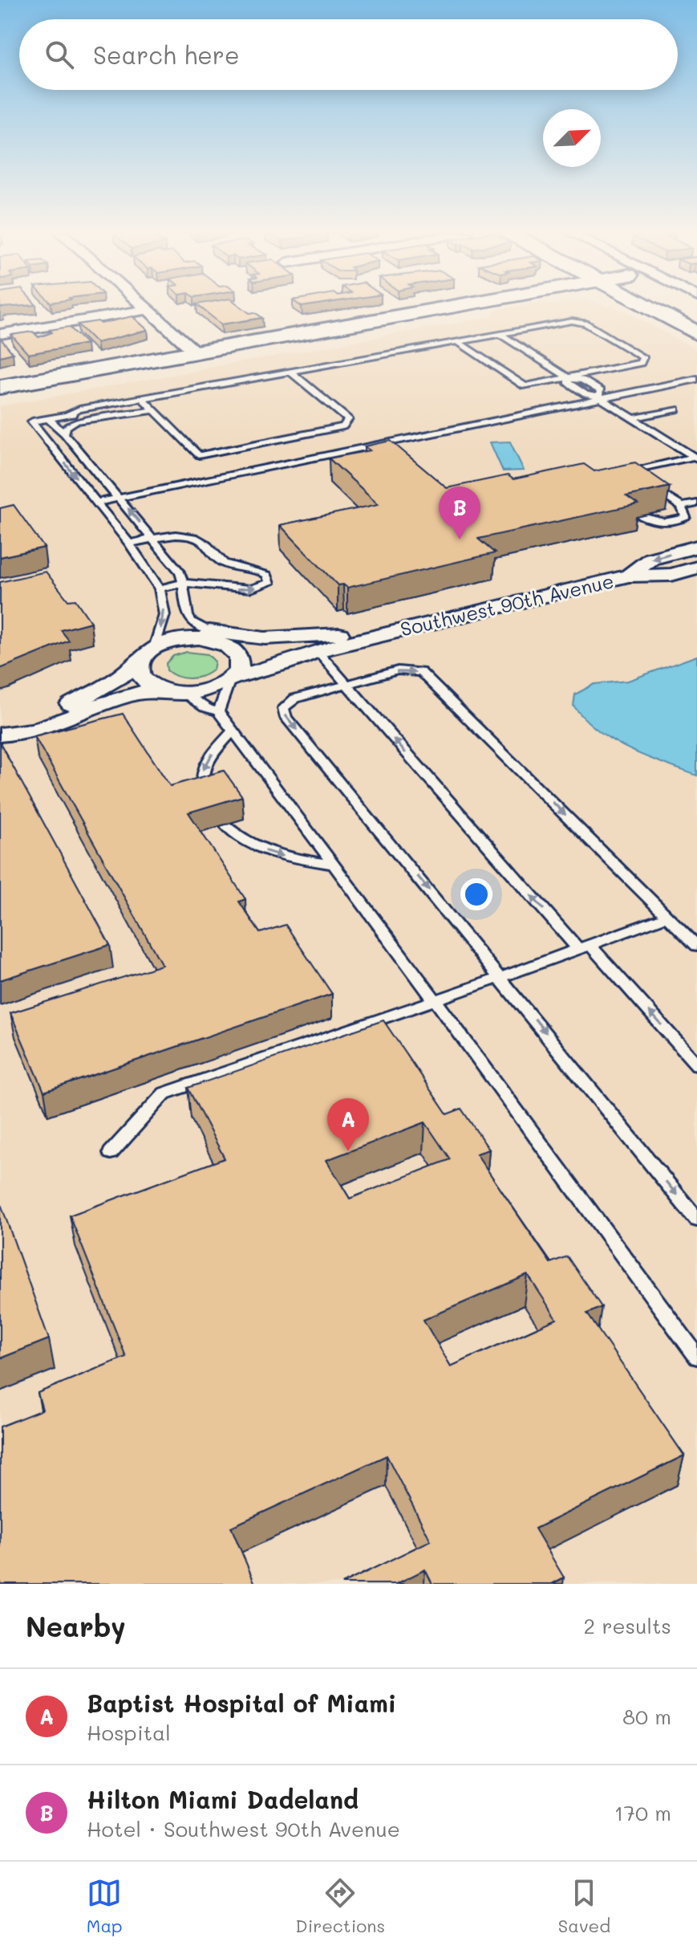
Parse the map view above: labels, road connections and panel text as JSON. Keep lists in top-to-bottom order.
{
  "streets": {
    "street": ["Southwest 90th Avenue"]
  },
  "north": "top right",
  "page": {
    "search": "Search here",
    "pins": ["B", "A"],
    "heading": ["Nearby", "2 results"],
    "list": [
      {
        "mark": "A",
        "name": "Baptist Hospital of Miami",
        "note": "Hospital",
        "value": "80 m"
      },
      {
        "mark": "B",
        "name": "Hilton Miami Dadeland",
        "note": "Hotel · Southwest 90th Avenue",
        "value": "170 m"
      }
    ],
    "nav": ["Map", "Directions", "Saved"]
  }
}
